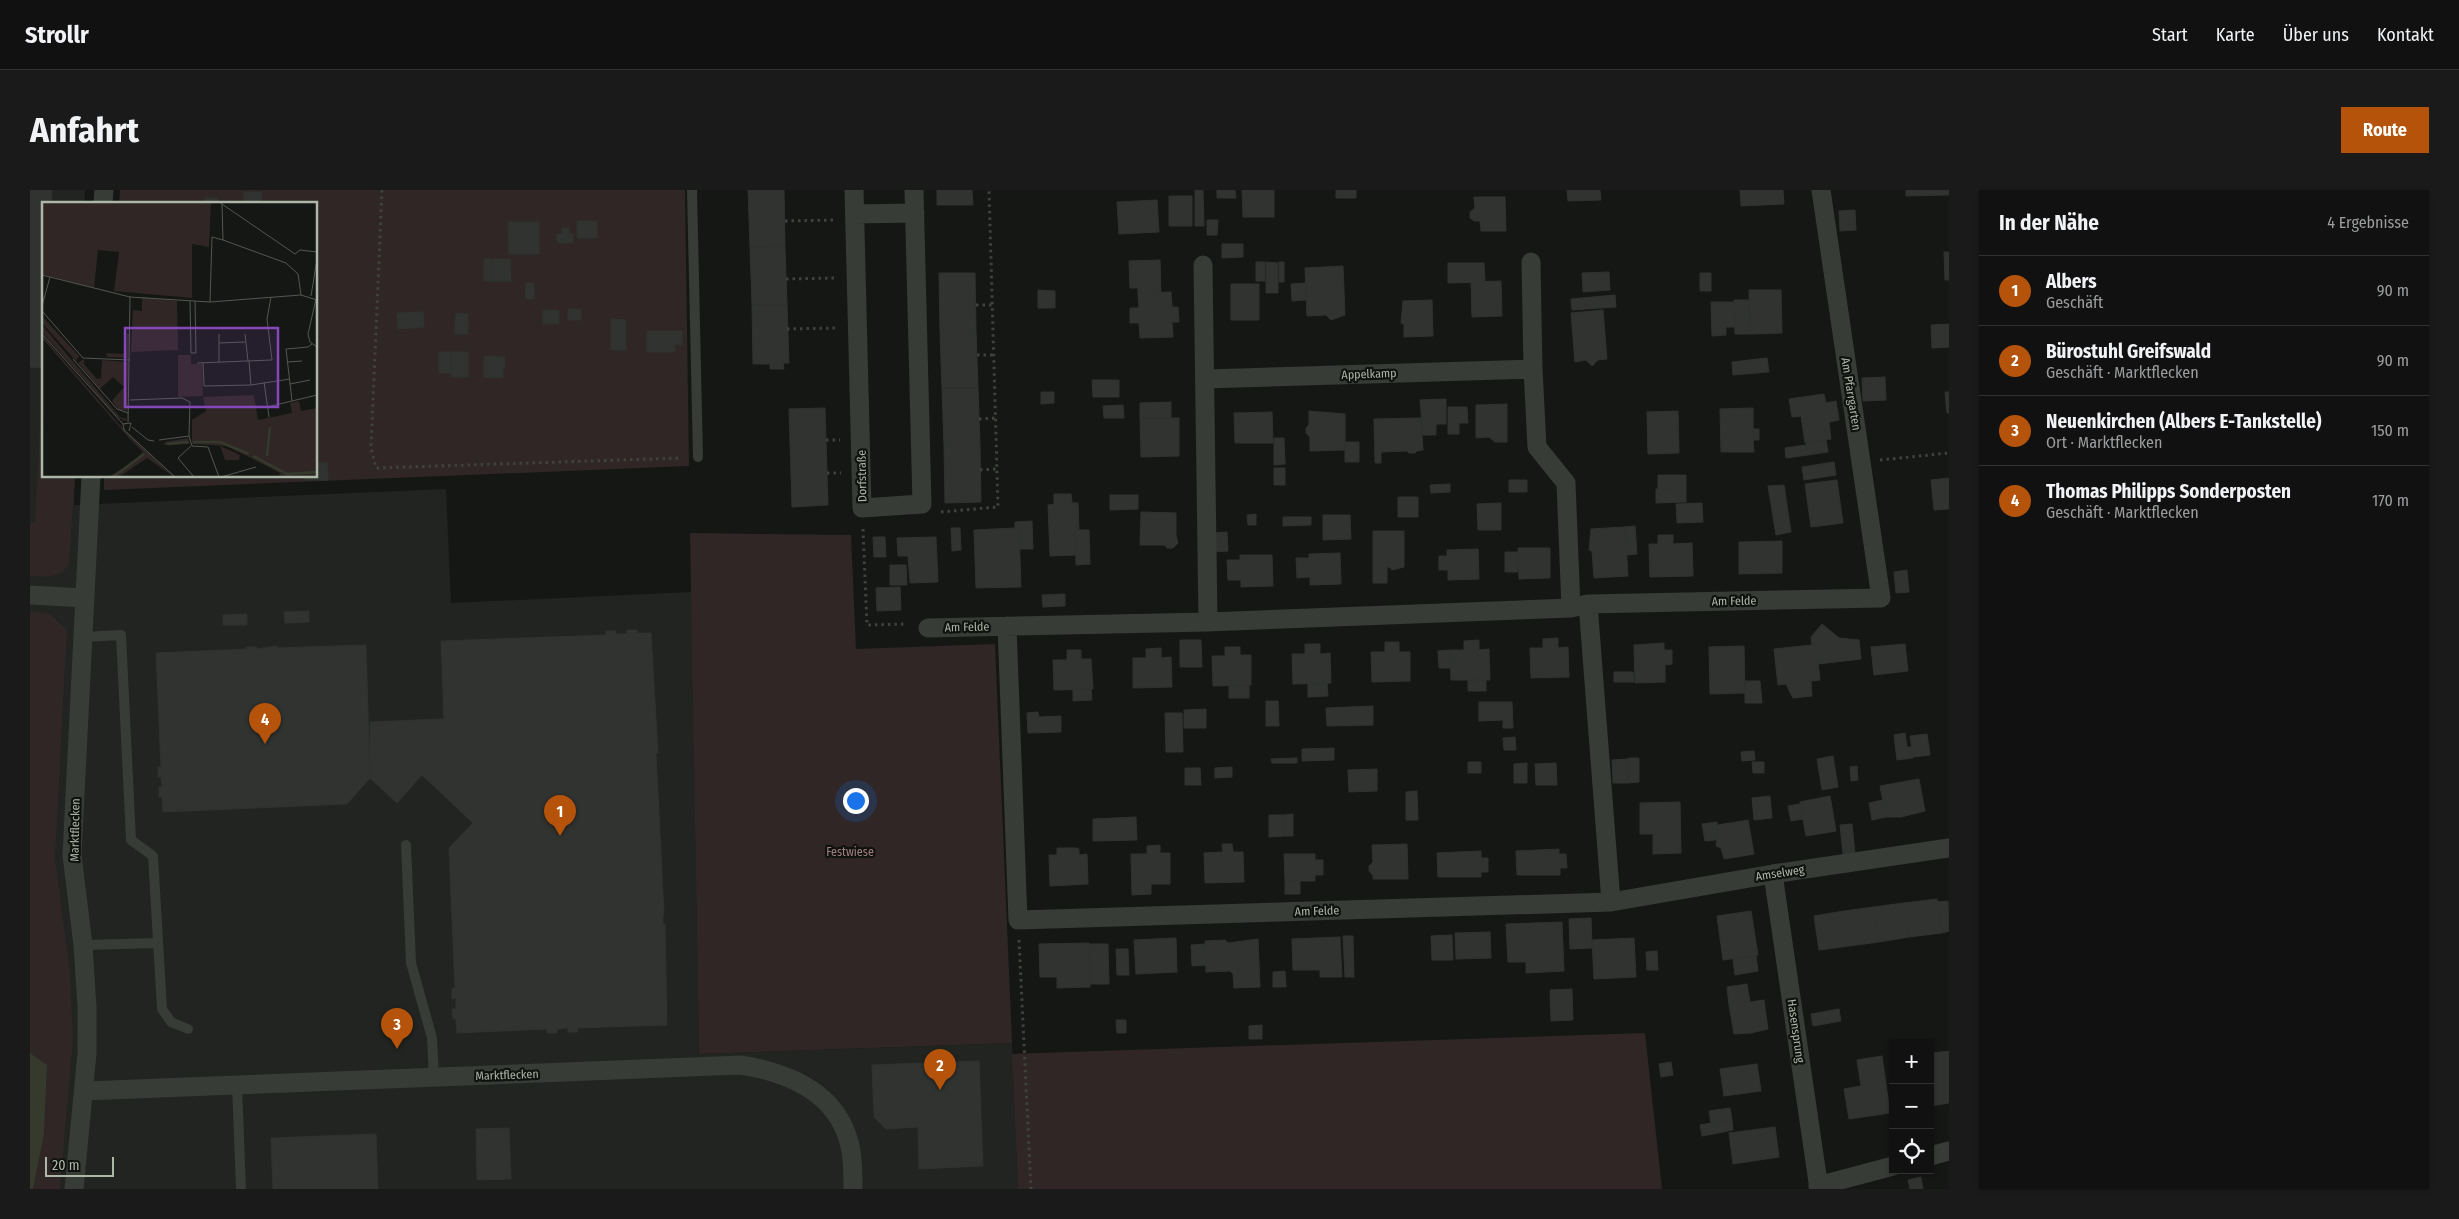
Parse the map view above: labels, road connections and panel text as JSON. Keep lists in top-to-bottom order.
{
  "streets": {
    "street": [
      "Appelkamp",
      "Am Pfarrgarten",
      "Dorfstraße",
      "Am Felde",
      "Marktflecken",
      "Amselweg",
      "Hasensprung"
    ]
  },
  "crossings": [
    ["Am Pfarrgarten", "Am Felde"],
    ["Am Felde", "Amselweg"],
    ["Amselweg", "Hasensprung"]
  ],
  "parks": ["Festwiese"],
  "scale_bar": "20 m",
  "page": {
    "header": "Strollr",
    "nav": [
      "Start",
      "Karte",
      "Über uns",
      "Kontakt"
    ],
    "buttons": "Route",
    "title": "Anfahrt",
    "heading": ["In der Nähe", "4 Ergebnisse"],
    "list": [
      {
        "mark": "1",
        "name": "Albers",
        "note": "Geschäft",
        "value": "90 m"
      },
      {
        "mark": "2",
        "name": "Bürostuhl Greifswald",
        "note": "Geschäft · Marktflecken",
        "value": "90 m"
      },
      {
        "mark": "3",
        "name": "Neuenkirchen (Albers E-Tankstelle)",
        "note": "Ort · Marktflecken",
        "value": "150 m"
      },
      {
        "mark": "4",
        "name": "Thomas Philipps Sonderposten",
        "note": "Geschäft · Marktflecken",
        "value": "170 m"
      }
    ],
    "pins": [
      "4",
      "1",
      "3",
      "2"
    ],
    "map_buttons": ["+", "−"],
    "scale": "20 m"
  }
}
